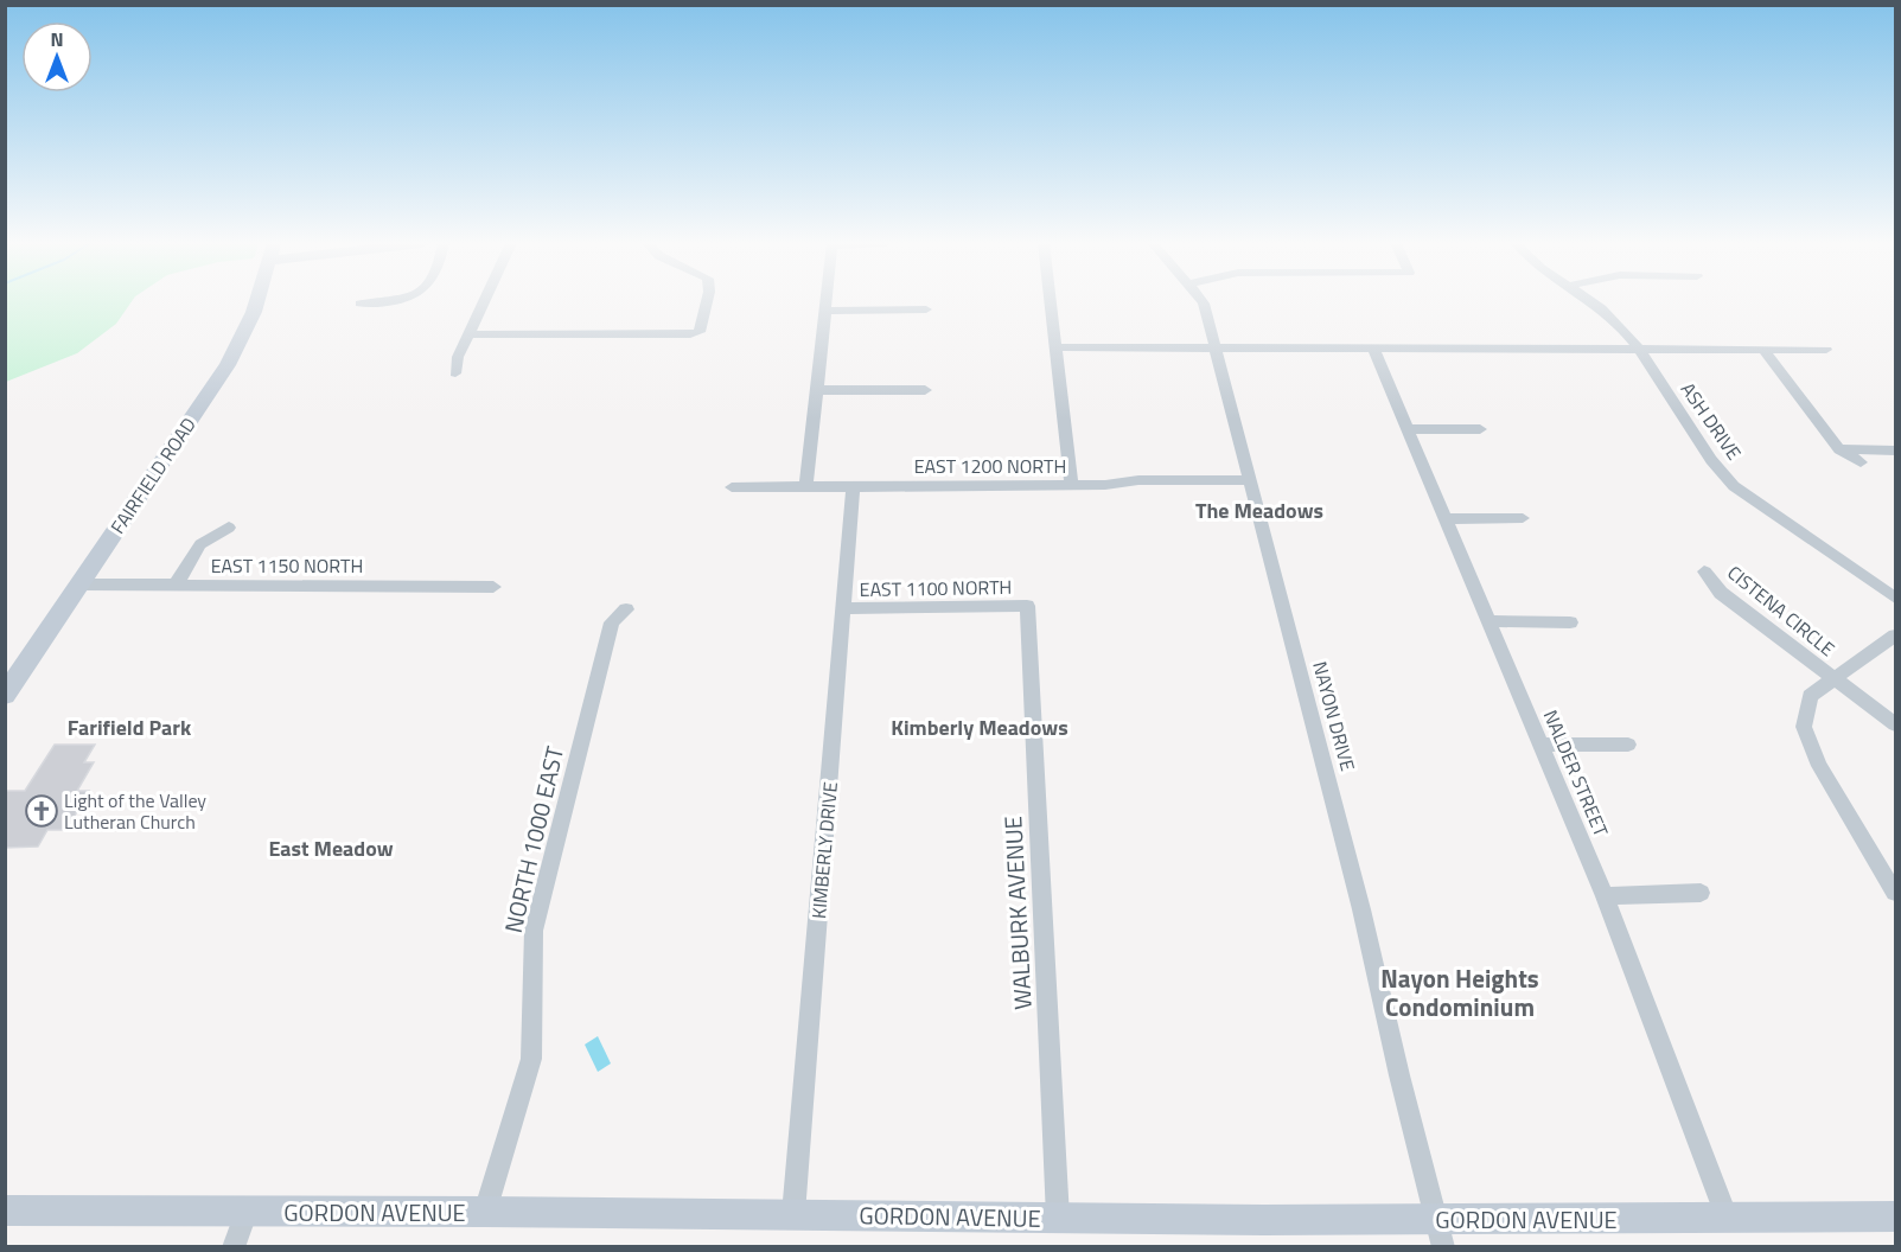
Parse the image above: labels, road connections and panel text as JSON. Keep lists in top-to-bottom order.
{
  "streets": {
    "main road": ["FAIRFIELD ROAD", "GORDON AVENUE"],
    "street": [
      "ASH DRIVE",
      "EAST 1200 NORTH",
      "EAST 1150 NORTH",
      "EAST 1100 NORTH",
      "CISTENA CIRCLE",
      "NAYON DRIVE",
      "NALDER STREET",
      "NORTH 1000 EAST",
      "KIMBERLY DRIVE",
      "WALBURK AVENUE"
    ]
  },
  "crossings": [
    ["EAST 1200 NORTH", "NAYON DRIVE"],
    ["EAST 1200 NORTH", "KIMBERLY DRIVE"],
    ["FAIRFIELD ROAD", "EAST 1150 NORTH"],
    ["EAST 1100 NORTH", "KIMBERLY DRIVE"],
    ["EAST 1100 NORTH", "WALBURK AVENUE"],
    ["NAYON DRIVE", "GORDON AVENUE"],
    ["NALDER STREET", "GORDON AVENUE"],
    ["NORTH 1000 EAST", "GORDON AVENUE"],
    ["KIMBERLY DRIVE", "GORDON AVENUE"],
    ["WALBURK AVENUE", "GORDON AVENUE"]
  ],
  "districts": [
    "The Meadows",
    "Farifield Park",
    "Kimberly Meadows",
    "East Meadow",
    "Nayon Heights Condominium"
  ],
  "places": {
    "church": ["Light of the Valley Lutheran Church"]
  },
  "north": "top"
}
